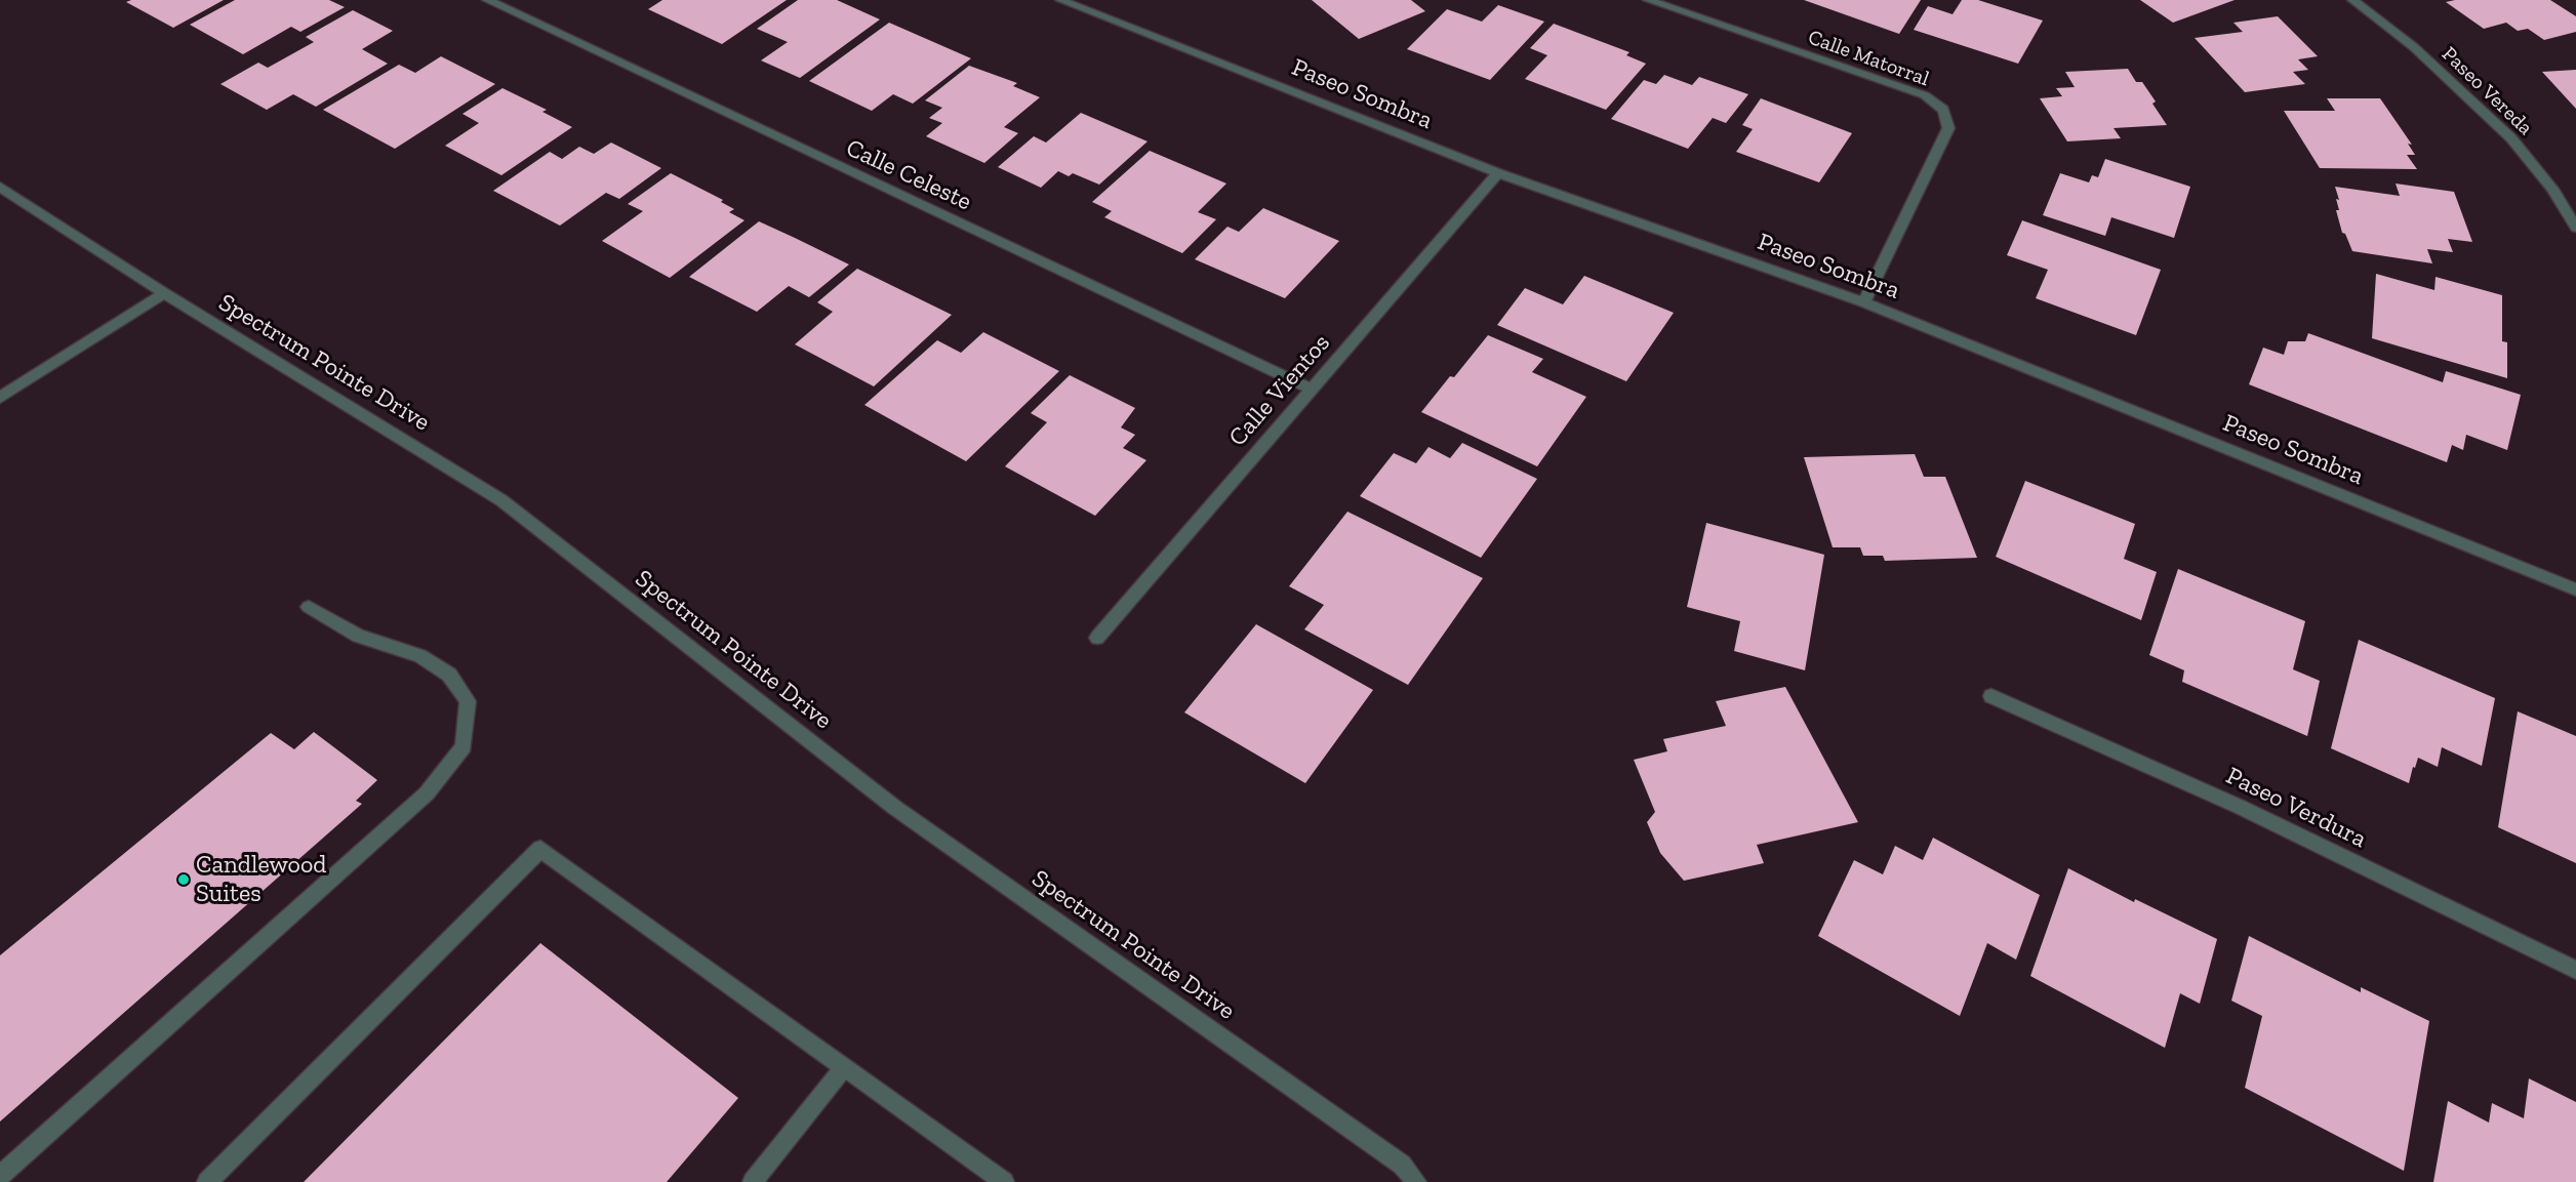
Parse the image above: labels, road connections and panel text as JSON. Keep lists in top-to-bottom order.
{
  "streets": {
    "street": [
      "Calle Matorral",
      "Paseo Vereda",
      "Paseo Sombra",
      "Calle Celeste",
      "Spectrum Pointe Drive",
      "Calle Vientos",
      "Paseo Verdura"
    ]
  },
  "crossings": [
    ["Calle Matorral", "Paseo Sombra"],
    ["Paseo Sombra", "Calle Vientos"],
    ["Calle Celeste", "Calle Vientos"]
  ],
  "places": ["Candlewood Suites"]
}
